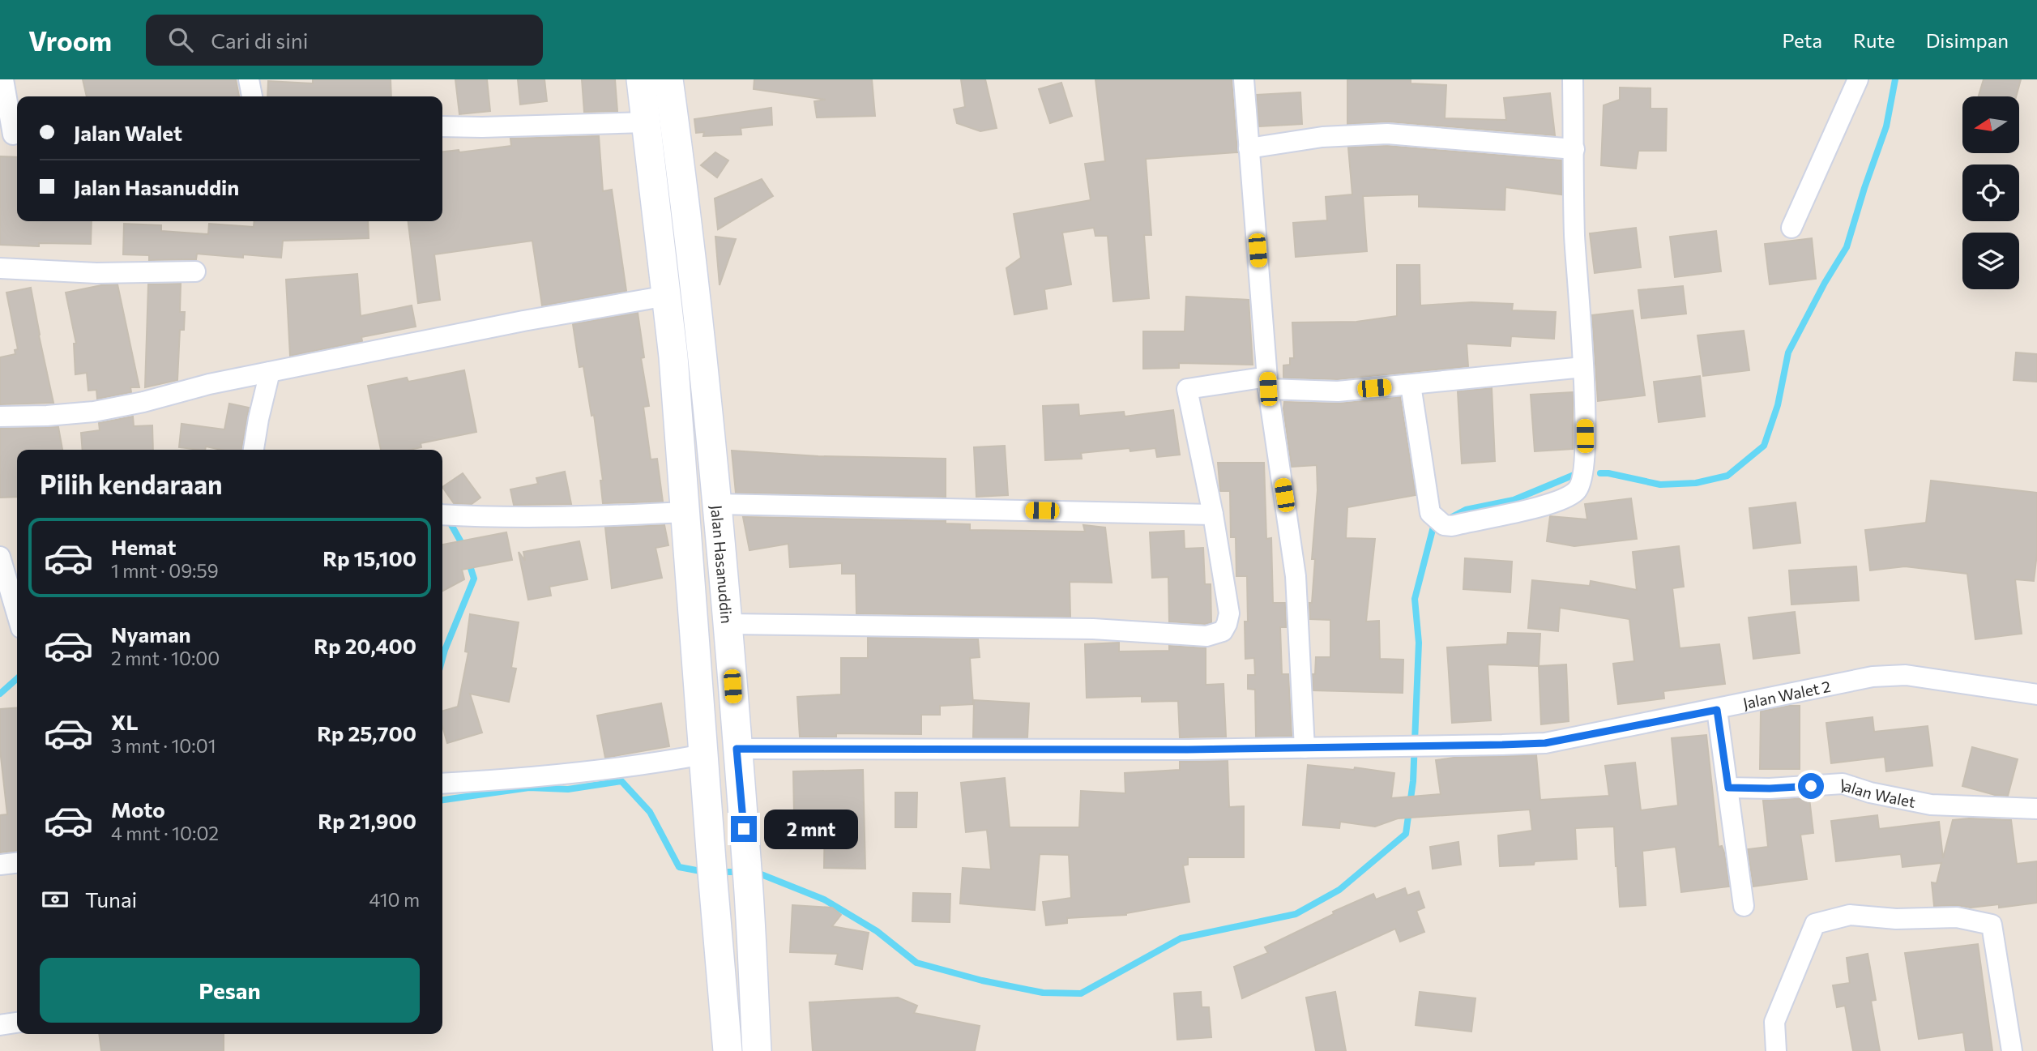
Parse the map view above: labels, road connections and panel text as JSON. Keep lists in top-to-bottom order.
{
  "streets": {
    "street": ["Jalan Hasanuddin", "Jalan Walet 2", "Jalan Walet"]
  },
  "crossings": [
    ["Jalan Hasanuddin", "Jalan Walet 2"]
  ],
  "north": "left",
  "page": {
    "header": "Vroom",
    "search": "Cari di sini",
    "nav": ["Peta", "Rute", "Disimpan"],
    "banner": ["Jalan Walet", "Jalan Hasanuddin"],
    "heading": "Pilih kendaraan",
    "list": [
      {
        "name": "Hemat",
        "note": "1 mnt · 09:59",
        "value": "Rp 15,100"
      },
      {
        "name": "Nyaman",
        "note": "2 mnt · 10:00",
        "value": "Rp 20,400"
      },
      {
        "name": "XL",
        "note": "3 mnt · 10:01",
        "value": "Rp 25,700"
      },
      {
        "name": "Moto",
        "note": "4 mnt · 10:02",
        "value": "Rp 21,900"
      }
    ],
    "bubble": "2 mnt",
    "pay": ["Tunai", "410 m"],
    "buttons": "Pesan"
  }
}
